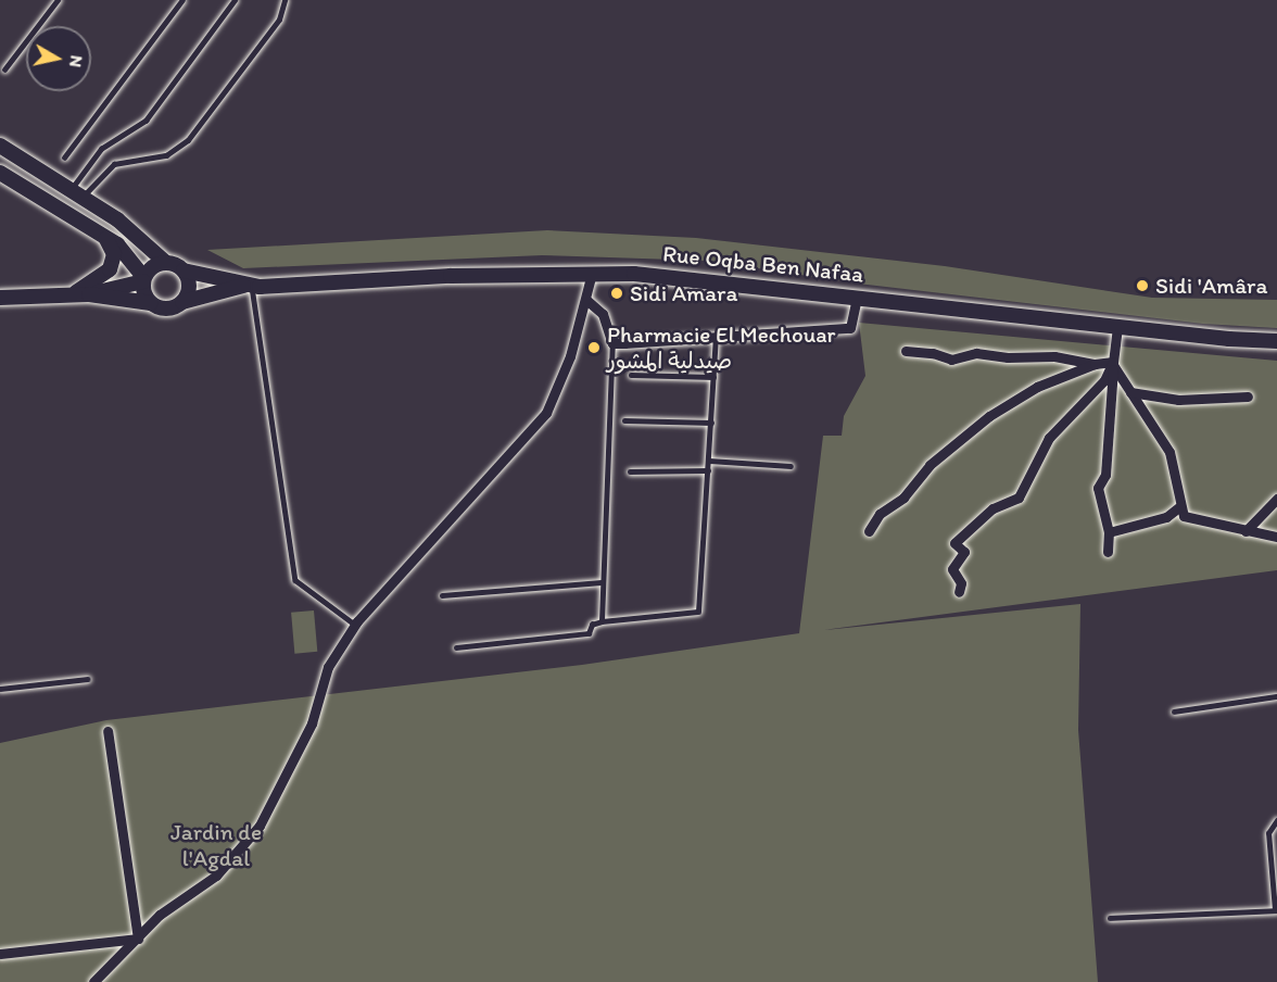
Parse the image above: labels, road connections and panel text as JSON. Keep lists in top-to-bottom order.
{
  "streets": {
    "street": ["Rue Oqba Ben Nafaa"]
  },
  "parks": ["Jardin de l'Agdal"],
  "places": ["Sidi 'Amâra", "Sidi Amara", "Pharmacie El Mechouar صيدلية المشور"],
  "north": "right"
}
